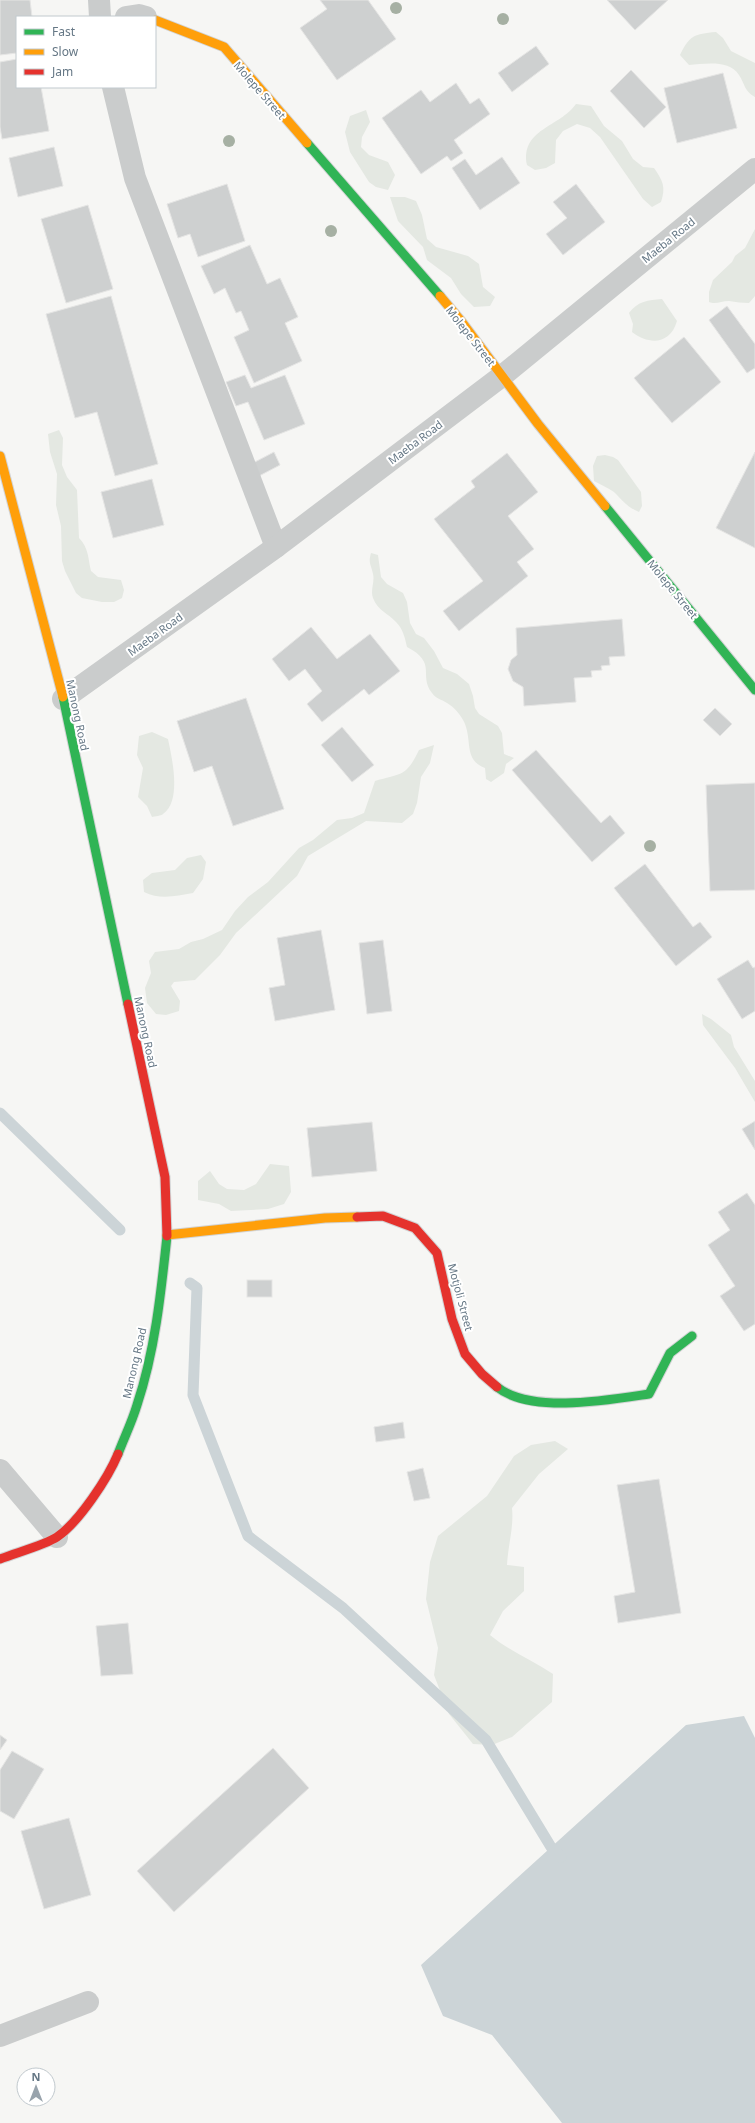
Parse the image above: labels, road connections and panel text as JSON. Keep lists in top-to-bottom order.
{
  "streets": {
    "street": [
      "Molepe Street",
      "Maeba Road",
      "Manong Road",
      "Motjoli Street"
    ]
  },
  "crossings": [
    ["Molepe Street", "Maeba Road"],
    ["Maeba Road", "Manong Road"],
    ["Manong Road", "Motjoli Street"]
  ],
  "legend": ["Fast", "Slow", "Jam"],
  "north": "top"
}
